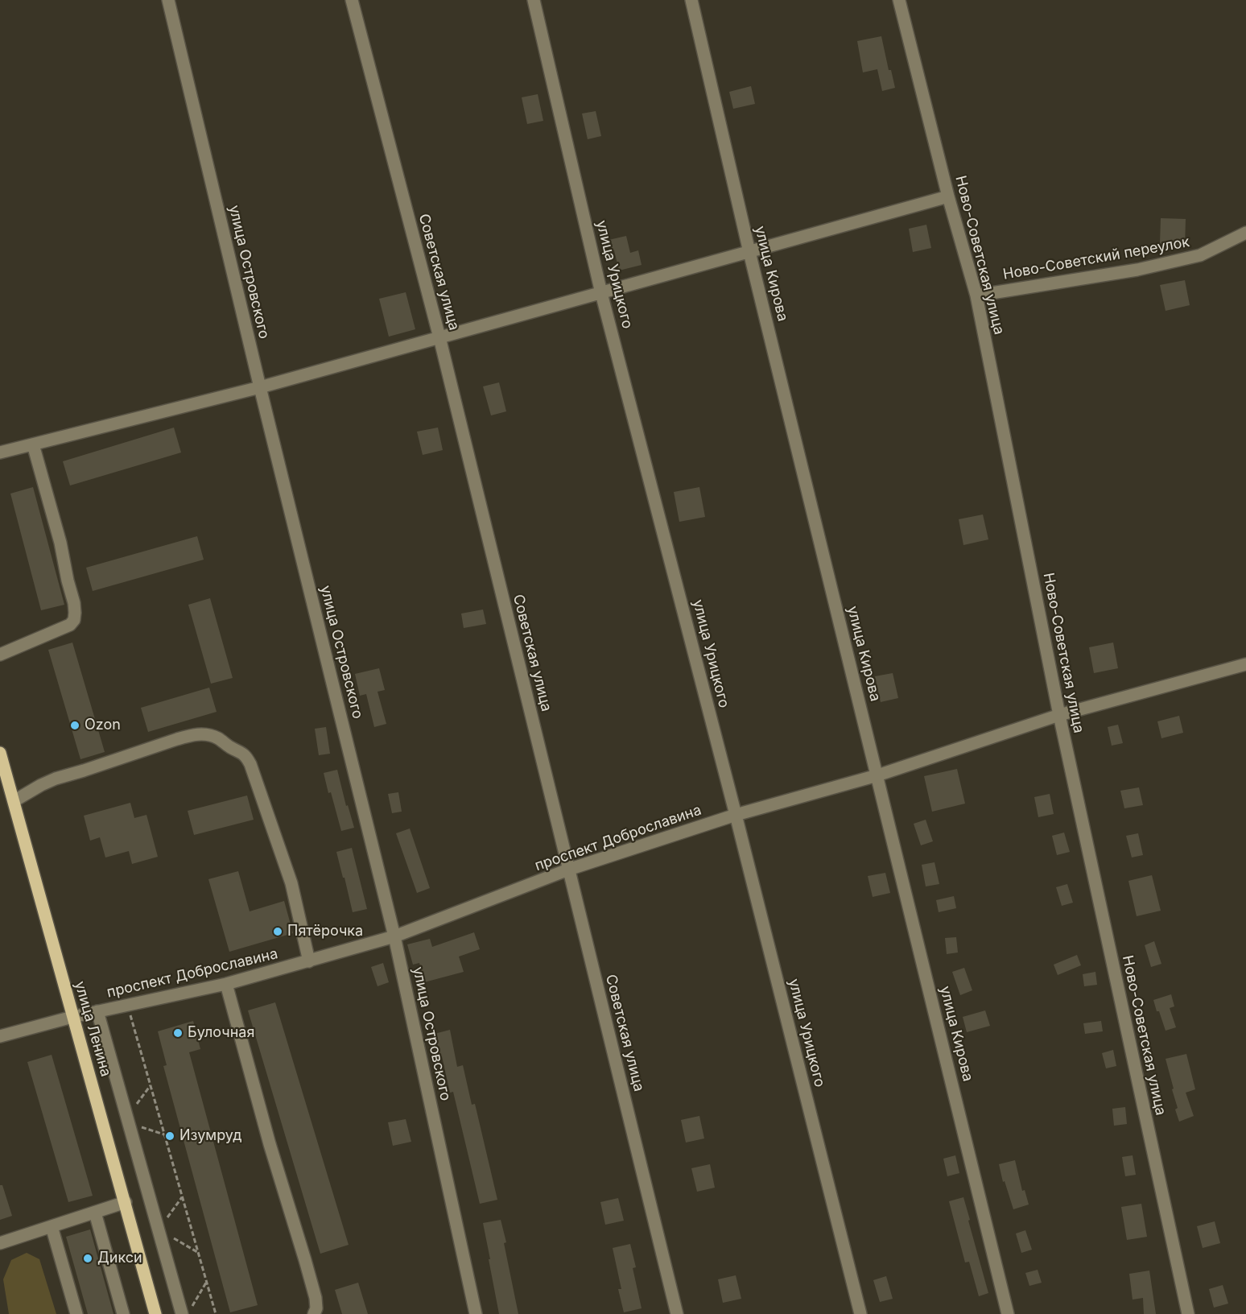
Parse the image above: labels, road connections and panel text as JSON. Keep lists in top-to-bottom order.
{
  "streets": {
    "main road": ["улица Ленина"],
    "street": [
      "Ново-Советская улица",
      "Ново-Советский переулок",
      "улица Островского",
      "Советская улица",
      "улица Кирова",
      "улица Урицкого",
      "проспект Доброславина"
    ]
  },
  "crossings": [
    ["Ново-Советская улица", "Ново-Советский переулок"],
    ["Ново-Советская улица", "проспект Доброславина"],
    ["улица Островского", "проспект Доброславина"],
    ["Советская улица", "проспект Доброславина"],
    ["улица Кирова", "проспект Доброславина"],
    ["улица Урицкого", "проспект Доброславина"],
    ["проспект Доброславина", "улица Ленина"]
  ],
  "places": [
    "Ozon",
    "Пятёрочка",
    "Булочная",
    "Изумруд",
    "Дикси"
  ]
}
